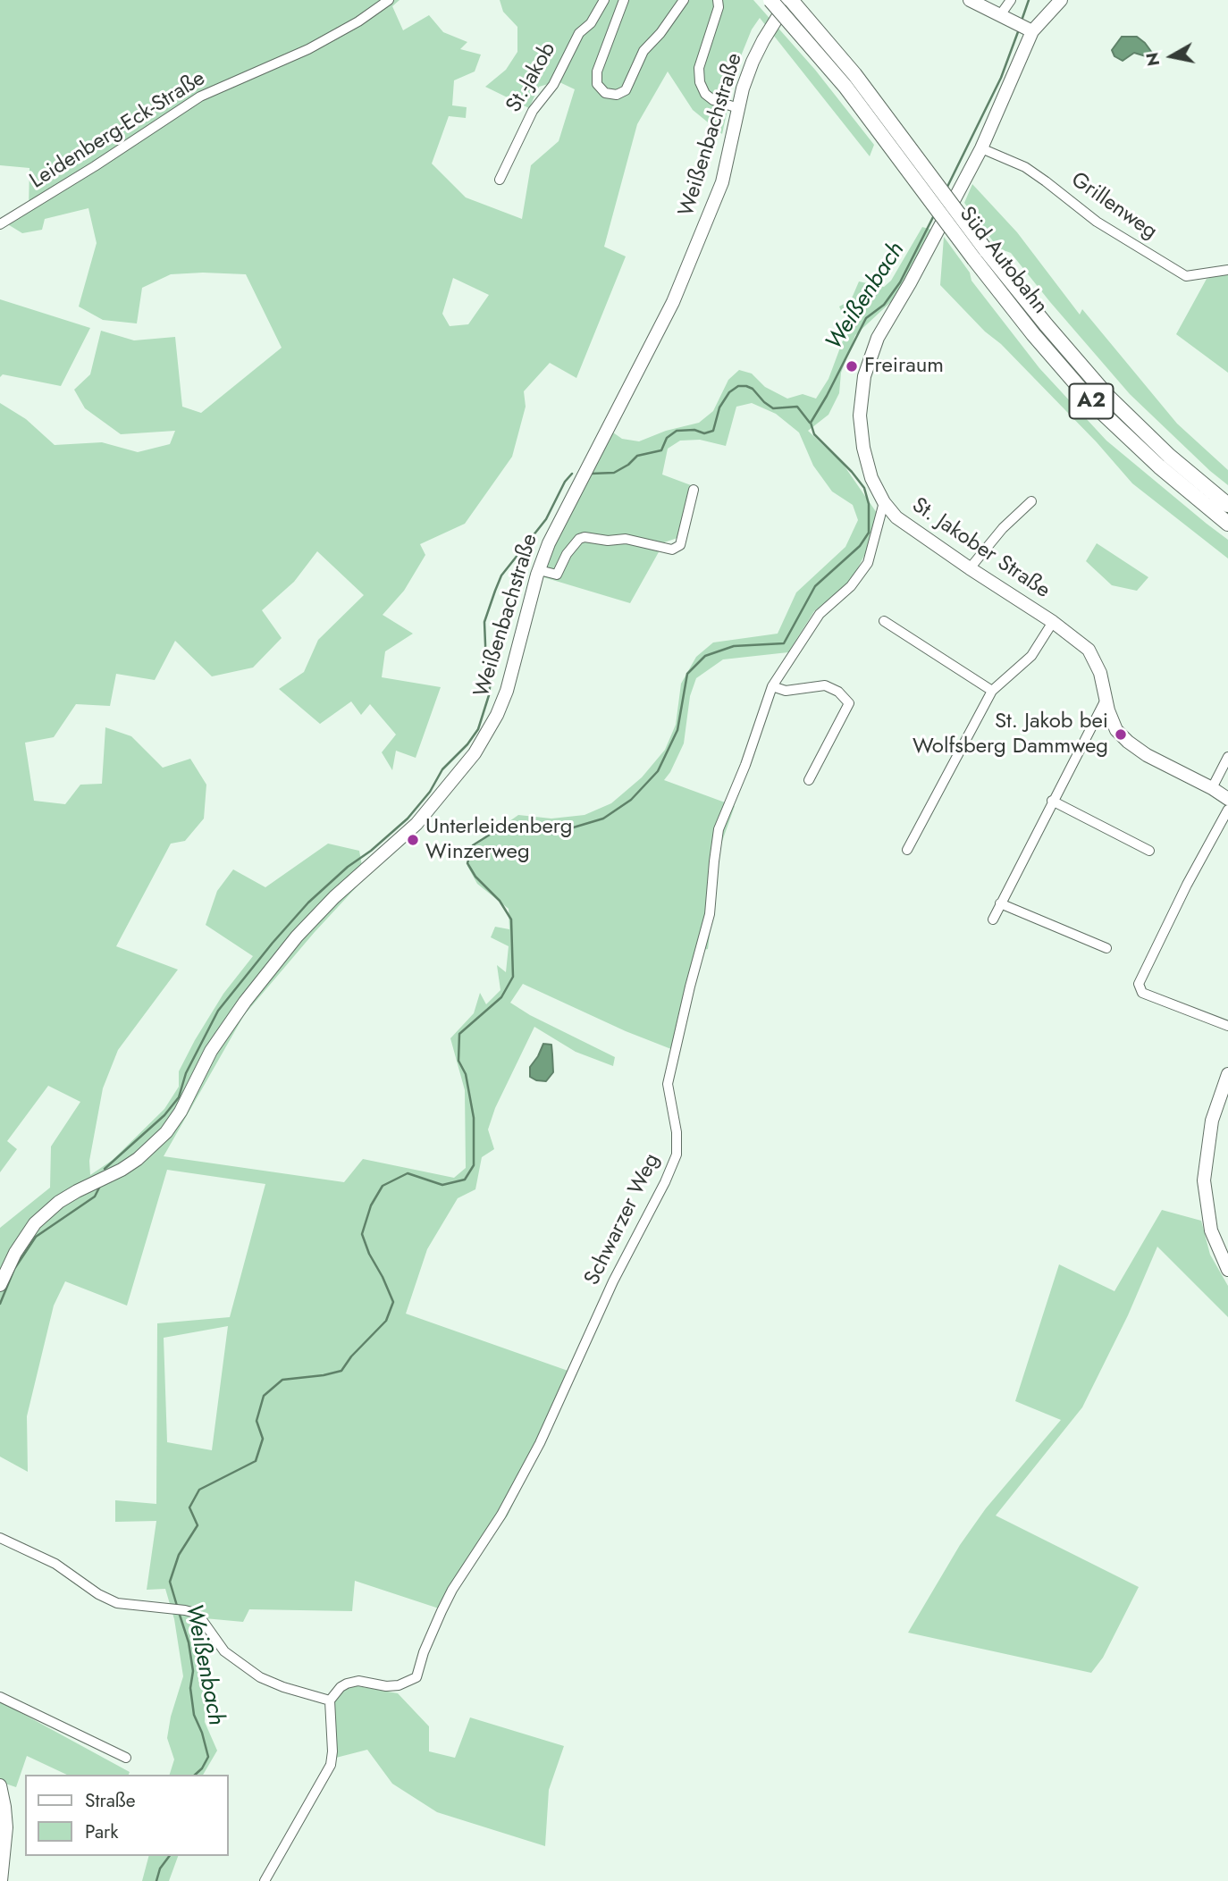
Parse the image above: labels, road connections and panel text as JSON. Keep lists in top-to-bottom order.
{
  "streets": {
    "highway": ["Süd Autobahn", "A2"],
    "main road": ["Weißenbachstraße", "St. Jakober Straße"],
    "street": [
      "St.-Jakob",
      "Leidenberg-Eck-Straße",
      "Grillenweg",
      "Schwarzer Weg"
    ]
  },
  "crossings": [
    ["Weißenbachstraße", "Süd Autobahn"],
    ["Grillenweg", "St. Jakober Straße"],
    ["St. Jakober Straße", "Schwarzer Weg"]
  ],
  "water": ["Weißenbach"],
  "places": ["Freiraum", "St. Jakob bei Wolfsberg Dammweg", "Unterleidenberg Winzerweg"],
  "legend": ["Straße", "Park"],
  "north": "left"
}
